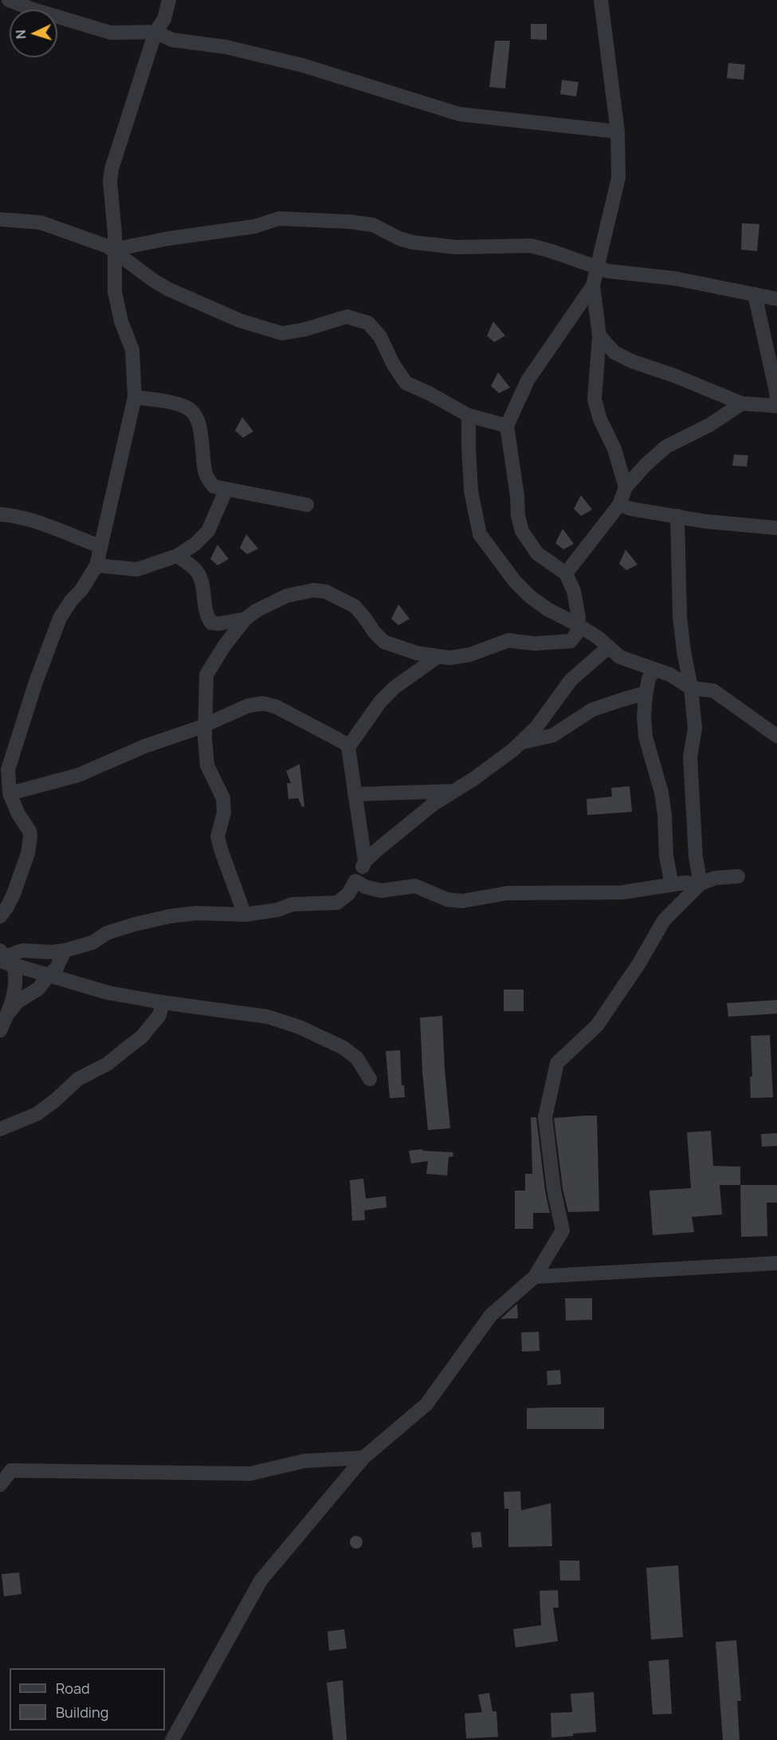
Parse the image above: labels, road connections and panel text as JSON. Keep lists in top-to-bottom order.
{
  "legend": ["Road", "Building"],
  "north": "left"
}
